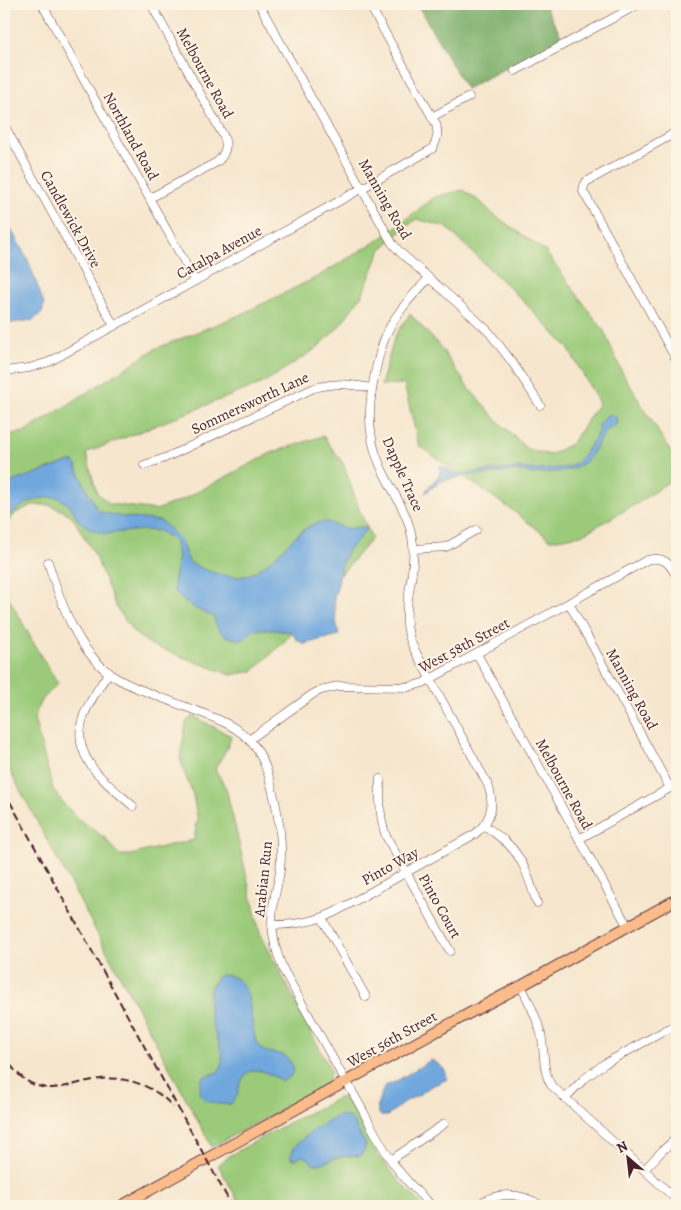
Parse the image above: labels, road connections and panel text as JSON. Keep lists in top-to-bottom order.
{
  "streets": {
    "main road": ["West 56th Street"],
    "street": [
      "Melbourne Road",
      "Northland Road",
      "Manning Road",
      "Candlewick Drive",
      "Catalpa Avenue",
      "Sommersworth Lane",
      "Dapple Trace",
      "West 58th Street",
      "Pinto Way",
      "Arabian Run",
      "Pinto Court"
    ]
  },
  "crossings": [
    ["Melbourne Road", "Northland Road"],
    ["Melbourne Road", "West 58th Street"],
    ["Melbourne Road", "West 56th Street"],
    ["Northland Road", "Catalpa Avenue"],
    ["Manning Road", "Catalpa Avenue"],
    ["Manning Road", "Dapple Trace"],
    ["Manning Road", "West 58th Street"],
    ["Candlewick Drive", "Catalpa Avenue"],
    ["Sommersworth Lane", "Dapple Trace"],
    ["Dapple Trace", "West 58th Street"],
    ["Dapple Trace", "Pinto Way"],
    ["West 58th Street", "Arabian Run"],
    ["Pinto Way", "Arabian Run"],
    ["Pinto Way", "Pinto Court"],
    ["Arabian Run", "West 56th Street"]
  ],
  "north": "top left"
}
